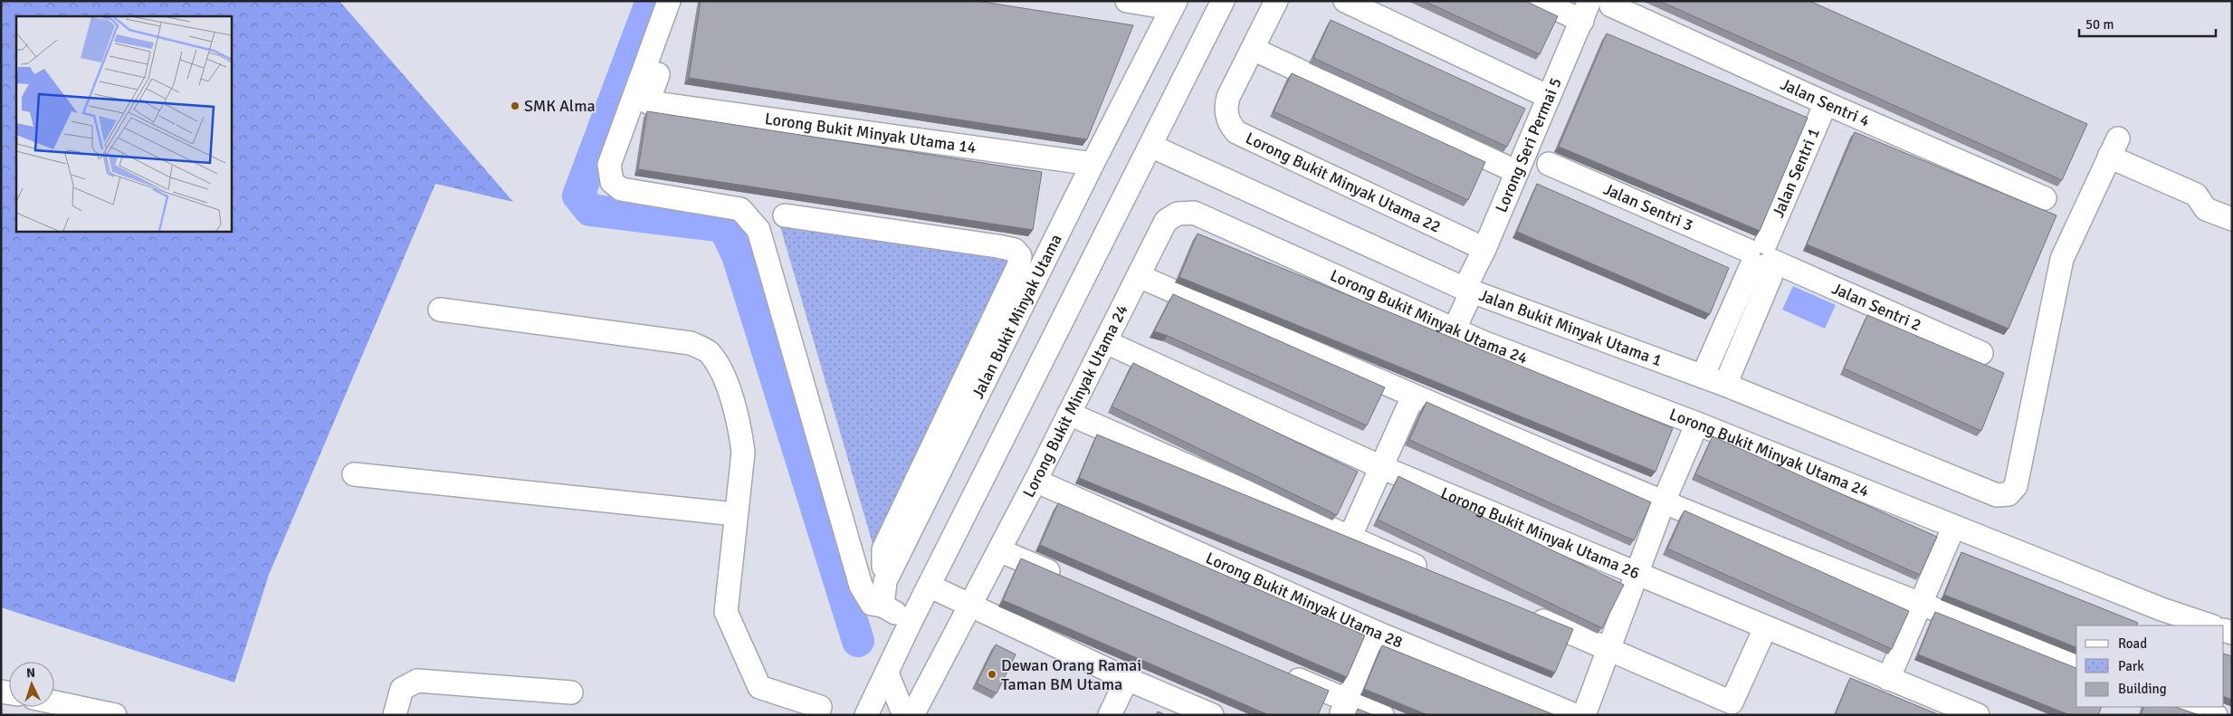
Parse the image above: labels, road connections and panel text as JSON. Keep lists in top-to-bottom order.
{
  "streets": {
    "street": [
      "Jalan Sentri 4",
      "Lorong Bukit Minyak Utama 14",
      "Lorong Seri Permai 5",
      "Jalan Sentri 1",
      "Lorong Bukit Minyak Utama 22",
      "Jalan Sentri 3",
      "Jalan Sentri 2",
      "Jalan Bukit Minyak Utama",
      "Lorong Bukit Minyak Utama 24",
      "Jalan Bukit Minyak Utama 1",
      "Lorong Bukit Minyak Utama 26",
      "Lorong Bukit Minyak Utama 28"
    ]
  },
  "crossings": [
    ["Jalan Sentri 4", "Jalan Sentri 1"],
    ["Lorong Bukit Minyak Utama 14", "Jalan Bukit Minyak Utama"],
    ["Lorong Seri Permai 5", "Lorong Bukit Minyak Utama 22"],
    ["Lorong Seri Permai 5", "Lorong Bukit Minyak Utama 24"],
    ["Lorong Seri Permai 5", "Jalan Bukit Minyak Utama 1"],
    ["Jalan Sentri 1", "Jalan Sentri 3"],
    ["Jalan Sentri 1", "Jalan Sentri 2"],
    ["Jalan Sentri 1", "Jalan Bukit Minyak Utama 1"],
    ["Jalan Sentri 3", "Jalan Sentri 2"],
    ["Lorong Bukit Minyak Utama 24", "Lorong Bukit Minyak Utama 26"],
    ["Lorong Bukit Minyak Utama 24", "Lorong Bukit Minyak Utama 28"]
  ],
  "places": ["SMK Alma", "Dewan Orang Ramai Taman BM Utama"],
  "legend": ["Road", "Park", "Building"],
  "scale_bar": "50 m",
  "north": "top"
}
